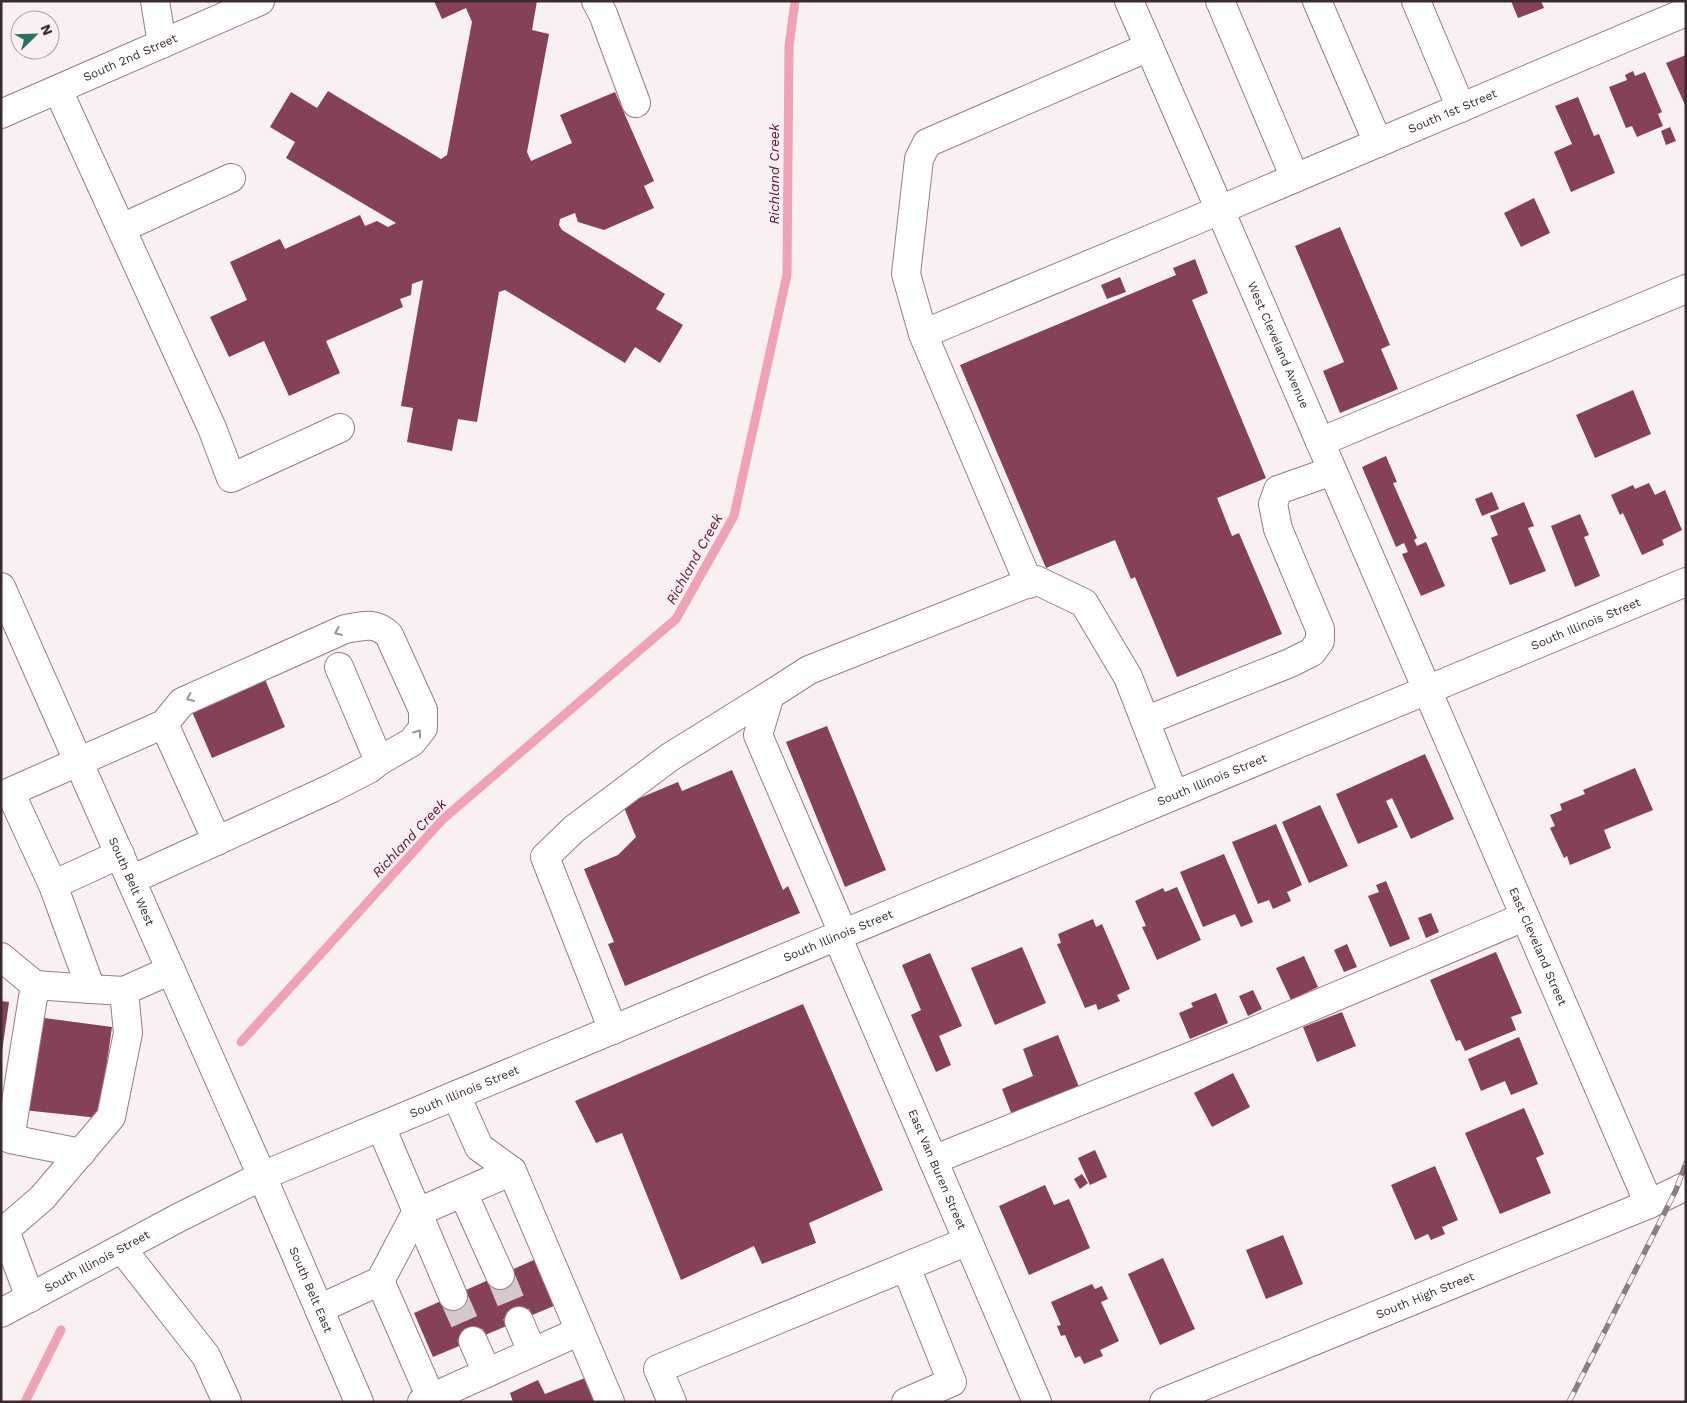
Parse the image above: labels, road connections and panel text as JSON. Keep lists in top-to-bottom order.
{
  "streets": {
    "street": [
      "South 2nd Street",
      "South 1st Street",
      "West Cleveland Avenue",
      "South Illinois Street",
      "South Belt West",
      "East Cleveland Street",
      "East Van Buren Street",
      "South Belt East",
      "South High Street"
    ]
  },
  "crossings": [
    ["South 1st Street", "West Cleveland Avenue"],
    ["West Cleveland Avenue", "South Illinois Street"],
    ["West Cleveland Avenue", "East Cleveland Street"],
    ["South Illinois Street", "South Belt West"],
    ["South Illinois Street", "East Cleveland Street"],
    ["South Illinois Street", "East Van Buren Street"],
    ["South Illinois Street", "South Belt East"],
    ["South Belt West", "South Belt East"],
    ["East Cleveland Street", "South High Street"]
  ],
  "water": ["Richland Creek"],
  "north": "top right"
}
